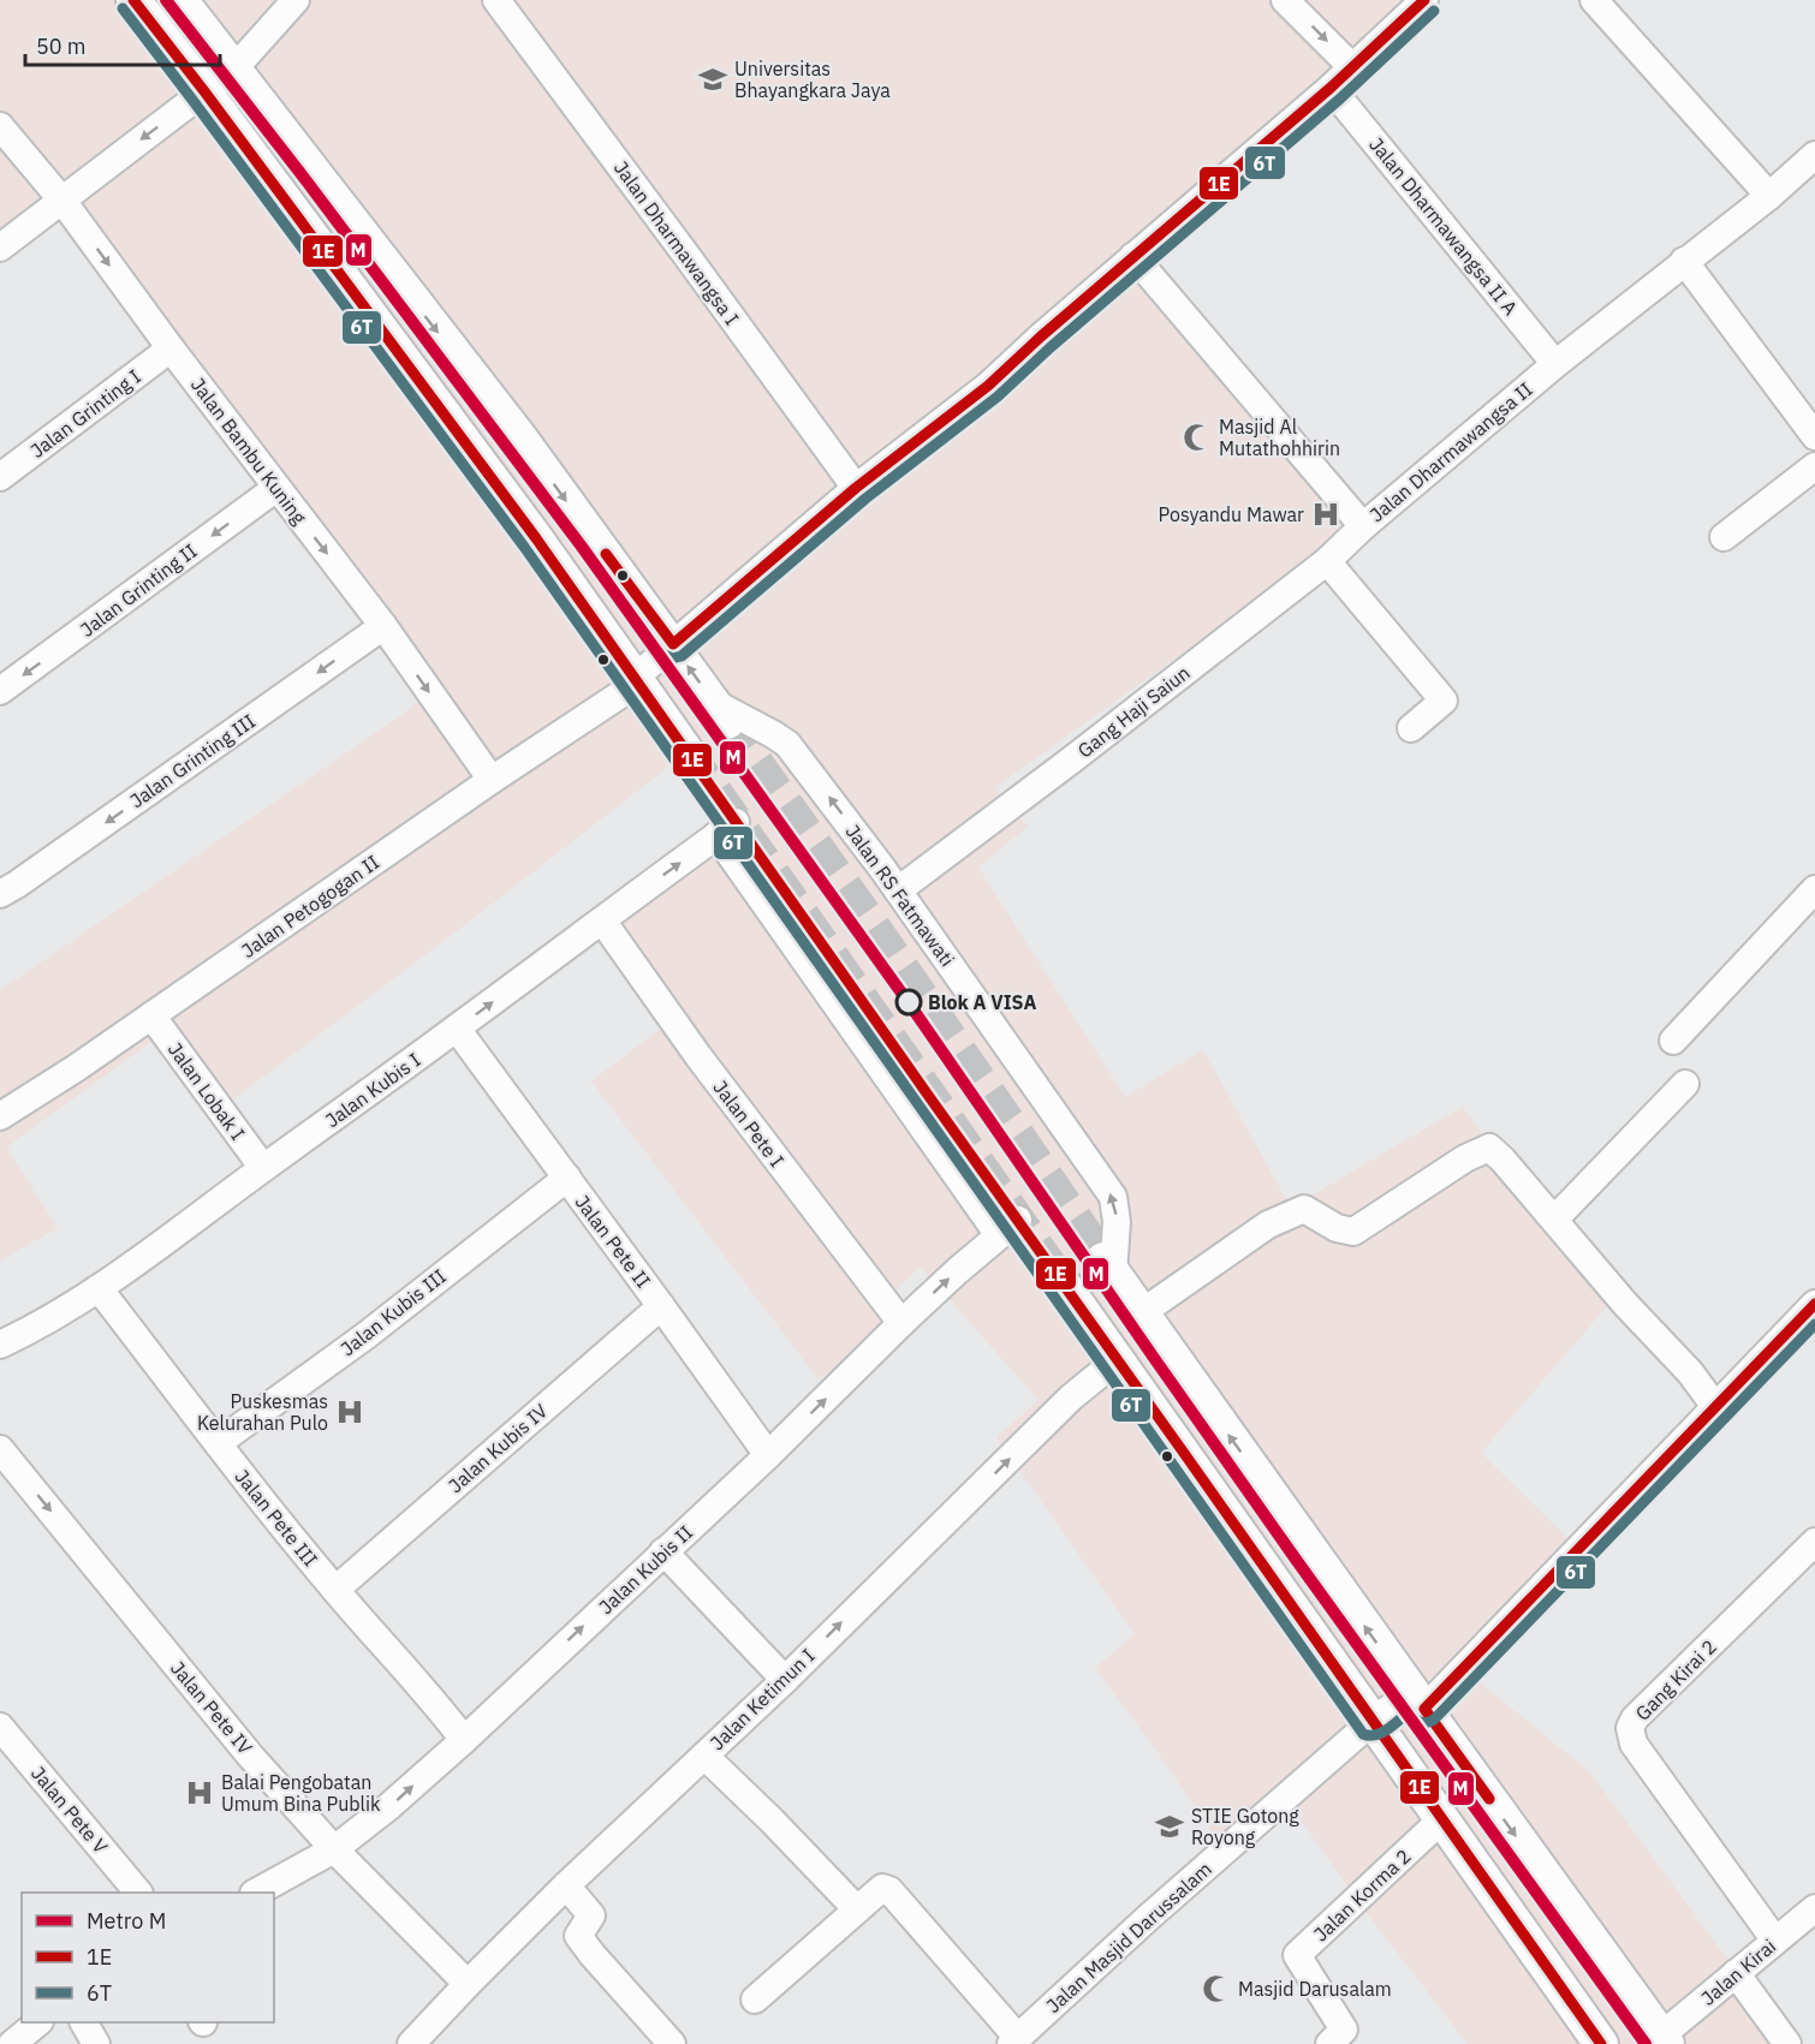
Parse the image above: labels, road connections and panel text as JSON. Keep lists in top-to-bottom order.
{
  "streets": {
    "main road": ["Jalan RS Fatmawati"],
    "street": [
      "Jalan Dharmawangsa II A",
      "Jalan Dharmawangsa I",
      "Jalan Grinting I",
      "Jalan Bambu Kuning",
      "Jalan Dharmawangsa II",
      "Jalan Grinting II",
      "Gang Haji Saiun",
      "Jalan Grinting III",
      "Jalan Petogogan II",
      "Jalan Kubis I",
      "Jalan Lobak I",
      "Jalan Pete I",
      "Jalan Pete II",
      "Jalan Kubis III",
      "Jalan Kubis IV",
      "Jalan Pete III",
      "Jalan Kubis II",
      "Gang Kirai 2",
      "Jalan Ketimun I",
      "Jalan Pete IV",
      "Jalan Pete V",
      "Jalan Korma 2",
      "Jalan Masjid Darussalam",
      "Jalan Kirai"
    ]
  },
  "crossings": [
    ["Jalan Dharmawangsa II A", "Jalan Dharmawangsa II"],
    ["Jalan Dharmawangsa II A", "Jalan Petogogan II"],
    ["Jalan Dharmawangsa I", "Jalan Petogogan II"],
    ["Jalan Grinting I", "Jalan Bambu Kuning"],
    ["Jalan Bambu Kuning", "Jalan Grinting II"],
    ["Jalan Bambu Kuning", "Jalan Grinting III"],
    ["Jalan Bambu Kuning", "Jalan Petogogan II"],
    ["Jalan Dharmawangsa II", "Gang Haji Saiun"],
    ["Jalan Dharmawangsa II", "Jalan Petogogan II"],
    ["Gang Haji Saiun", "Jalan RS Fatmawati"],
    ["Jalan RS Fatmawati", "Jalan Petogogan II"],
    ["Jalan RS Fatmawati", "Jalan Masjid Darussalam"],
    ["Jalan RS Fatmawati", "Jalan Kirai"],
    ["Jalan Petogogan II", "Jalan Lobak I"],
    ["Jalan Kubis I", "Jalan Lobak I"],
    ["Jalan Kubis I", "Jalan Pete I"],
    ["Jalan Kubis I", "Jalan Pete II"],
    ["Jalan Kubis I", "Jalan Pete III"],
    ["Jalan Kubis I", "Jalan Kubis II"],
    ["Jalan Pete I", "Jalan Kubis II"],
    ["Jalan Pete II", "Jalan Kubis III"],
    ["Jalan Pete II", "Jalan Kubis IV"],
    ["Jalan Pete II", "Jalan Kubis II"],
    ["Jalan Kubis III", "Jalan Pete III"],
    ["Jalan Kubis IV", "Jalan Pete III"],
    ["Jalan Pete III", "Jalan Kubis II"],
    ["Jalan Kubis II", "Jalan Pete IV"],
    ["Gang Kirai 2", "Jalan Kirai"],
    ["Jalan Ketimun I", "Jalan Pete IV"]
  ],
  "one_way": [
    "Jalan Bambu Kuning",
    "Jalan Grinting II",
    "Jalan Grinting III",
    "Jalan Kubis II",
    "Jalan Ketimun I",
    "Jalan Pete IV"
  ],
  "places": {
    "school or university": ["Universitas Bhayangkara Jaya", "STIE Gotong Royong"],
    "mosque": ["Masjid Al Mutathohhirin", "Masjid Darusalam"],
    "hospital": ["Posyandu Mawar", "Puskesmas Kelurahan Pulo", "Balai Pengobatan Umum Bina Publik"],
    "other": ["Blok A VISA"]
  },
  "lines": ["metro line M", "transit line 1E", "transit line 6T"],
  "legend": ["Metro M", "1E", "6T"],
  "scale_bar": "50 m"
}
